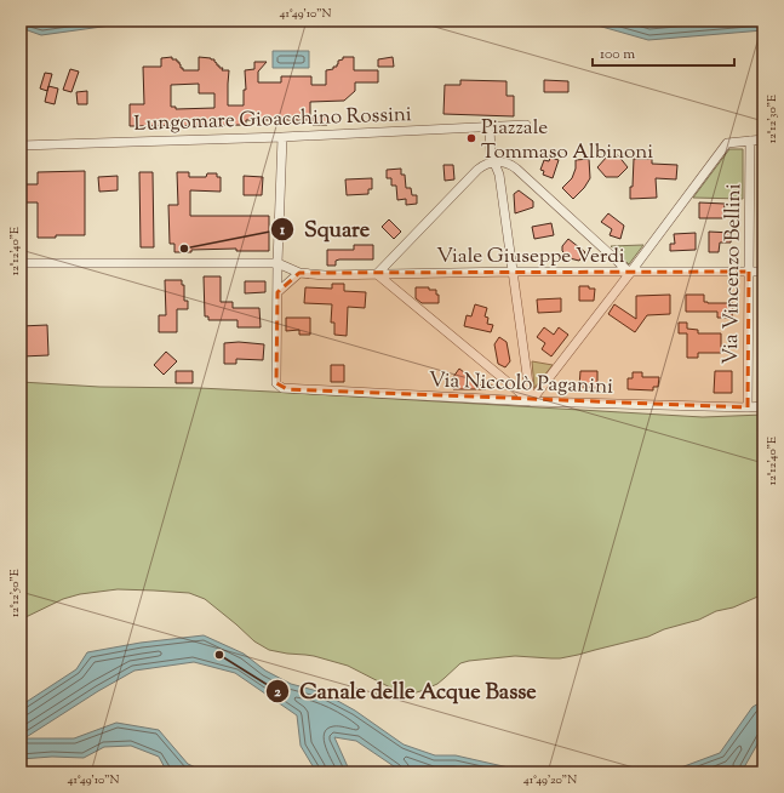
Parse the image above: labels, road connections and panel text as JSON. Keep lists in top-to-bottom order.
{
  "streets": {
    "street": [
      "Lungomare Gioacchino Rossini",
      "Viale Giuseppe Verdi",
      "Via Vincenzo Bellini",
      "Via Niccolò Paganini"
    ]
  },
  "crossings": [
    ["Viale Giuseppe Verdi", "Via Vincenzo Bellini"],
    ["Via Vincenzo Bellini", "Via Niccolò Paganini"]
  ],
  "places": ["Piazzale Tommaso Albinoni", "Square", "Canale delle Acque Basse"],
  "scale_bar": "100 m",
  "coordinates": [
    "41°49'10\"N",
    "12°12'30\"E",
    "12°12'40\"E",
    "12°12'50\"E",
    "41°49'20\"N"
  ]
}
